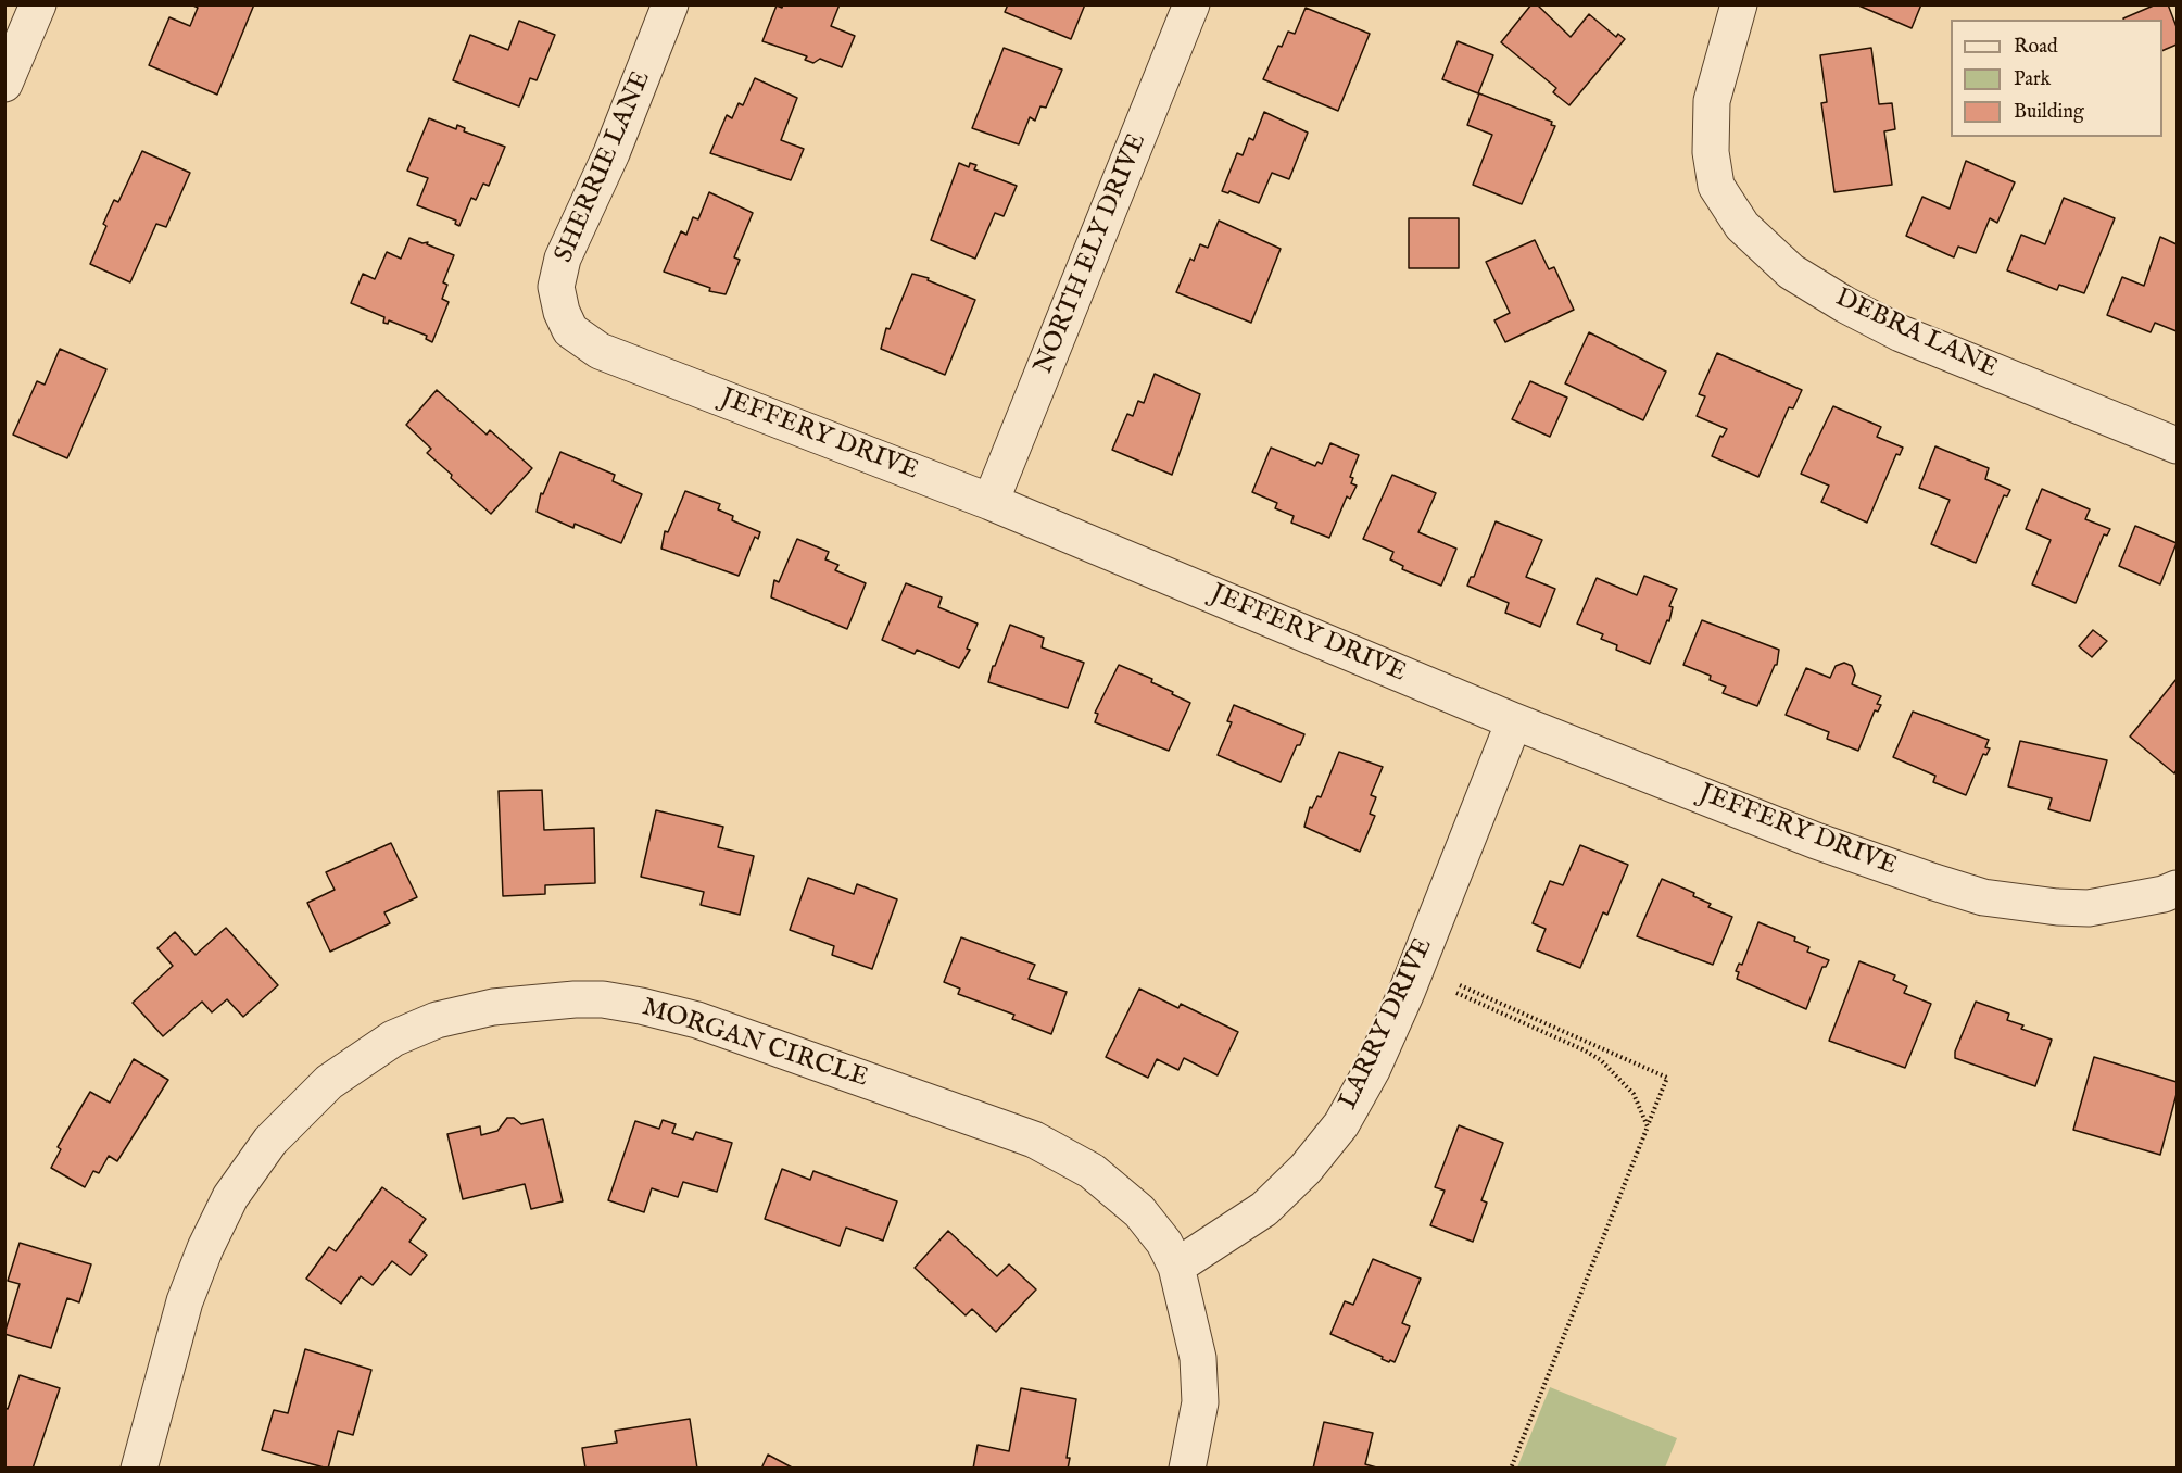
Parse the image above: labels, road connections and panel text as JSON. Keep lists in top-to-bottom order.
{
  "streets": {
    "street": [
      "SHERRIE LANE",
      "NORTH ELY DRIVE",
      "DEBRA LANE",
      "JEFFERY DRIVE",
      "LARRY DRIVE",
      "MORGAN CIRCLE"
    ]
  },
  "crossings": [
    ["SHERRIE LANE", "JEFFERY DRIVE"],
    ["NORTH ELY DRIVE", "JEFFERY DRIVE"],
    ["JEFFERY DRIVE", "LARRY DRIVE"],
    ["LARRY DRIVE", "MORGAN CIRCLE"]
  ],
  "legend": ["Road", "Park", "Building"]
}
